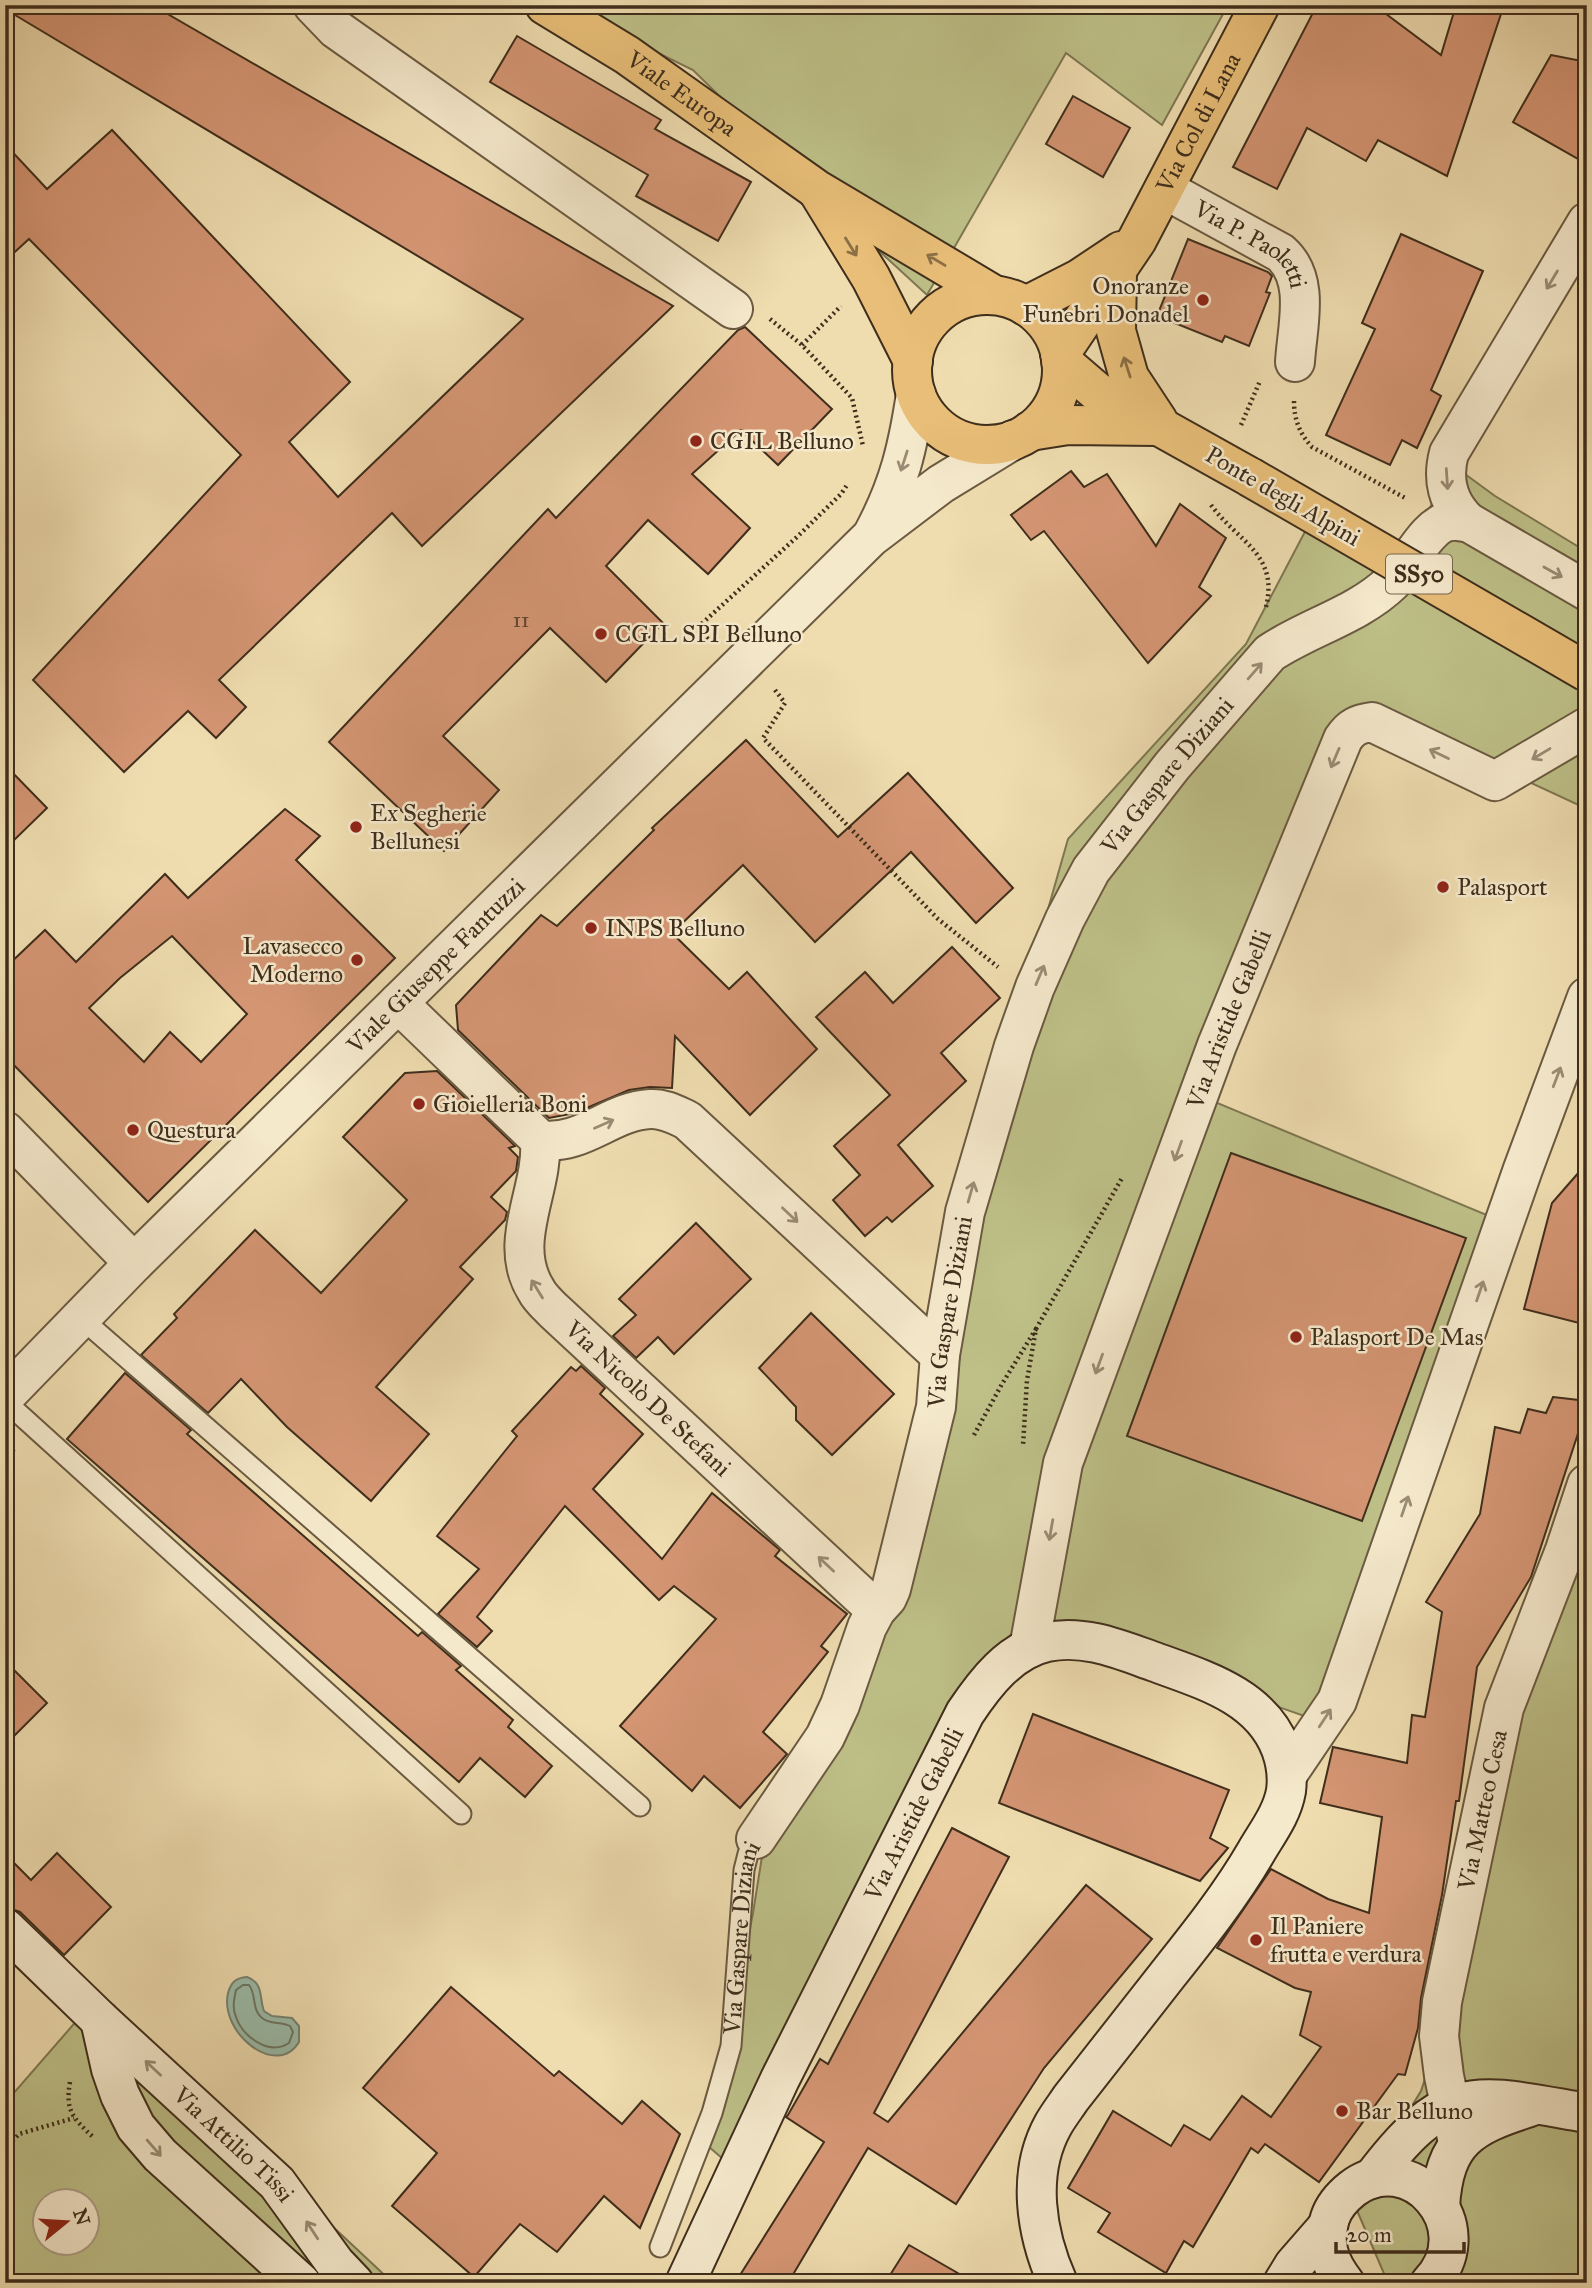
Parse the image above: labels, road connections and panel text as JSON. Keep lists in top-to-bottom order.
{
  "streets": {
    "main road": [
      "Viale Europa",
      "Via Col di Lana",
      "Ponte degli Alpini",
      "SS50"
    ],
    "street": [
      "Via P. Paoletti",
      "Via Gaspare Diziani",
      "Viale Giuseppe Fantuzzi",
      "Via Aristide Gabelli",
      "Via Nicolò De Stefani",
      "Via Matteo Cesa",
      "Via Attilio Tissi"
    ]
  },
  "crossings": [
    ["Viale Europa", "Via Col di Lana"],
    ["Viale Europa", "Ponte degli Alpini"],
    ["Viale Europa", "Viale Giuseppe Fantuzzi"],
    ["Via Col di Lana", "Via P. Paoletti"],
    ["Via Col di Lana", "Ponte degli Alpini"],
    ["Via Col di Lana", "Viale Giuseppe Fantuzzi"],
    ["Ponte degli Alpini", "Viale Giuseppe Fantuzzi"],
    ["Via Gaspare Diziani", "Via Nicolò De Stefani"]
  ],
  "one_way": ["Via Gaspare Diziani", "Via Nicolò De Stefani"],
  "places": [
    "Onoranze Funebri Donadel",
    "CGIL Belluno",
    "CGIL SPI Belluno",
    "Ex Segherie Bellunesi",
    "Palasport",
    "INPS Belluno",
    "Lavasecco Moderno",
    "Gioielleria Boni",
    "Questura",
    "Palasport De Mas",
    "Il Paniere frutta e verdura",
    "Bar Belluno"
  ],
  "house_numbers": ["11"],
  "scale_bar": "20 m",
  "north": "right"
}
